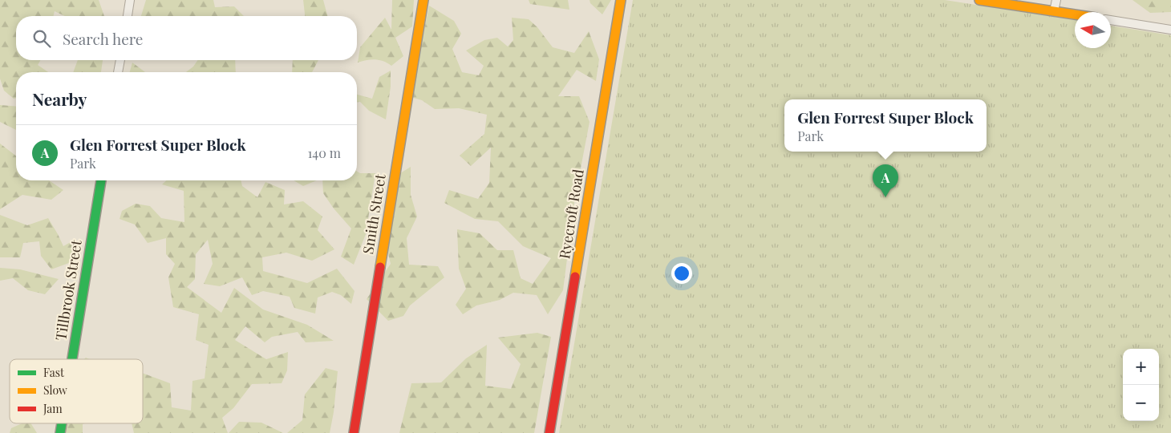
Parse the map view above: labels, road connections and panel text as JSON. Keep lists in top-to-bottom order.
{
  "streets": {
    "street": ["Smith Street", "Ryecroft Road", "Tillbrook Street"]
  },
  "legend": ["Fast", "Slow", "Jam"],
  "north": "left",
  "page": {
    "search": "Search here",
    "heading": "Nearby",
    "popup": ["Glen Forrest Super Block", "Park"],
    "list": [
      {
        "mark": "A",
        "name": "Glen Forrest Super Block",
        "note": "Park",
        "value": "140 m"
      }
    ],
    "pins": "A",
    "map_buttons": ["+", "−"]
  }
}
